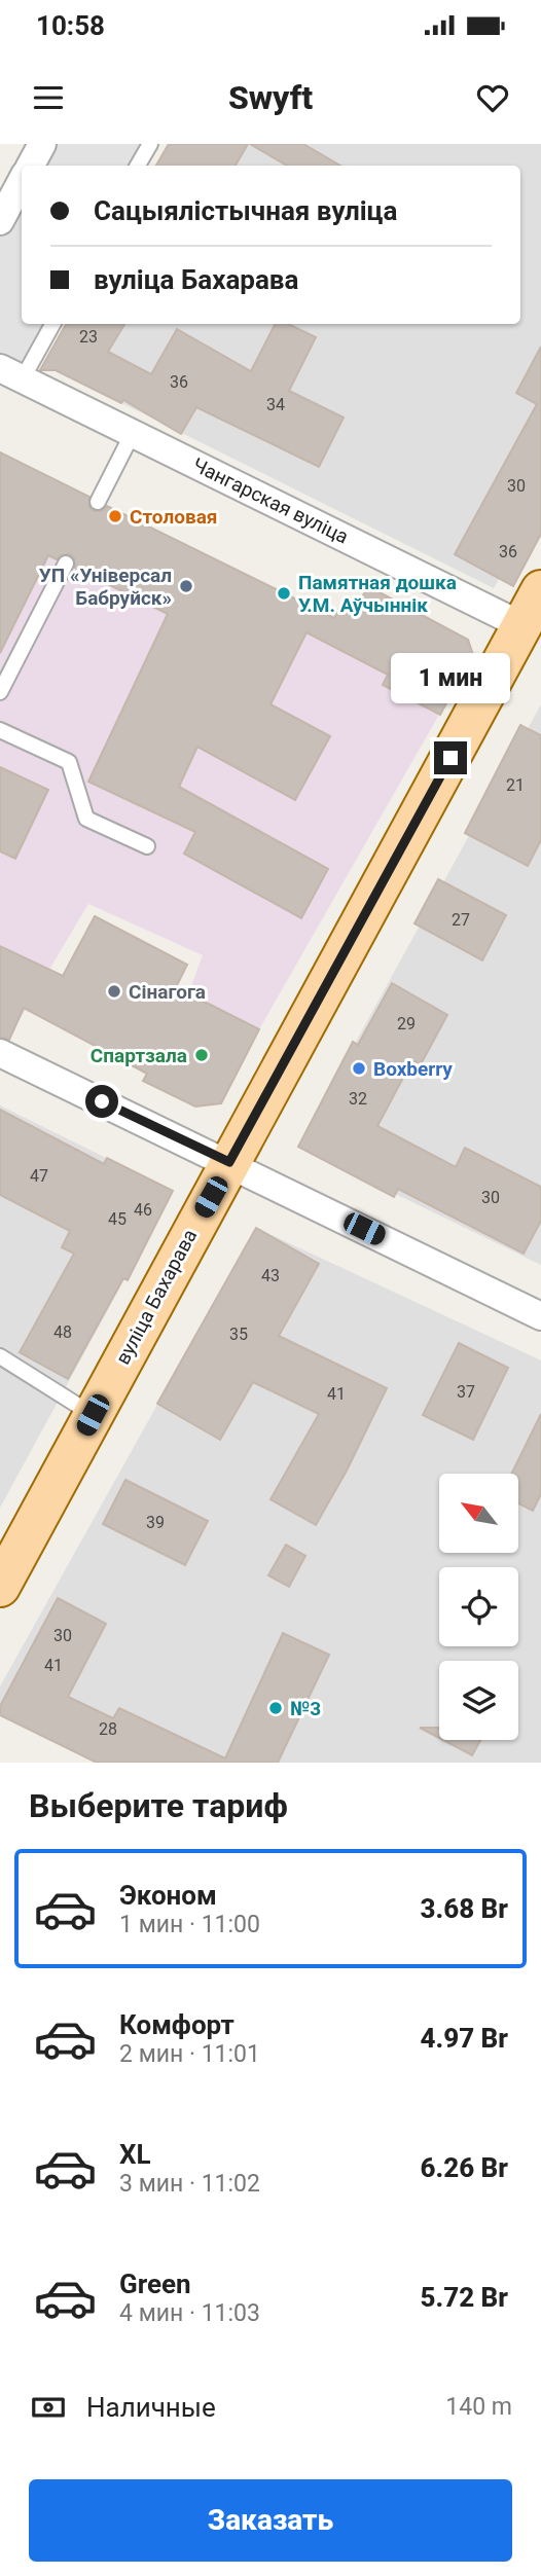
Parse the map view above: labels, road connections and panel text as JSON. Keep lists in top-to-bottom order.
{
  "streets": {
    "main road": ["вуліца Бахарава"],
    "street": ["Чангарская вуліца"]
  },
  "crossings": [
    ["Чангарская вуліца", "вуліца Бахарава"]
  ],
  "places": [
    "Столовая",
    "УП «Універсал Бабруйск»",
    "Памятная дошка У.М. Аўчыннік",
    "Сінагога",
    "Спартзала",
    "Boxberry",
    "№3"
  ],
  "house_numbers": [
    "23",
    "36",
    "34",
    "30",
    "36",
    "21",
    "27",
    "29",
    "32",
    "47",
    "30",
    "46",
    "45",
    "43",
    "48",
    "35",
    "37",
    "41",
    "39",
    "30",
    "41",
    "28"
  ],
  "north": "top left",
  "page": {
    "status": "10:58",
    "header": "Swyft",
    "banner": ["Сацыялістычная вуліца", "вуліца Бахарава"],
    "bubble": "1 мин",
    "heading": "Выберите тариф",
    "list": [
      {
        "name": "Эконом",
        "note": "1 мин · 11:00",
        "value": "3.68 Br"
      },
      {
        "name": "Комфорт",
        "note": "2 мин · 11:01",
        "value": "4.97 Br"
      },
      {
        "name": "XL",
        "note": "3 мин · 11:02",
        "value": "6.26 Br"
      },
      {
        "name": "Green",
        "note": "4 мин · 11:03",
        "value": "5.72 Br"
      }
    ],
    "pay": ["Наличные", "140 m"],
    "buttons": "Заказать"
  }
}
